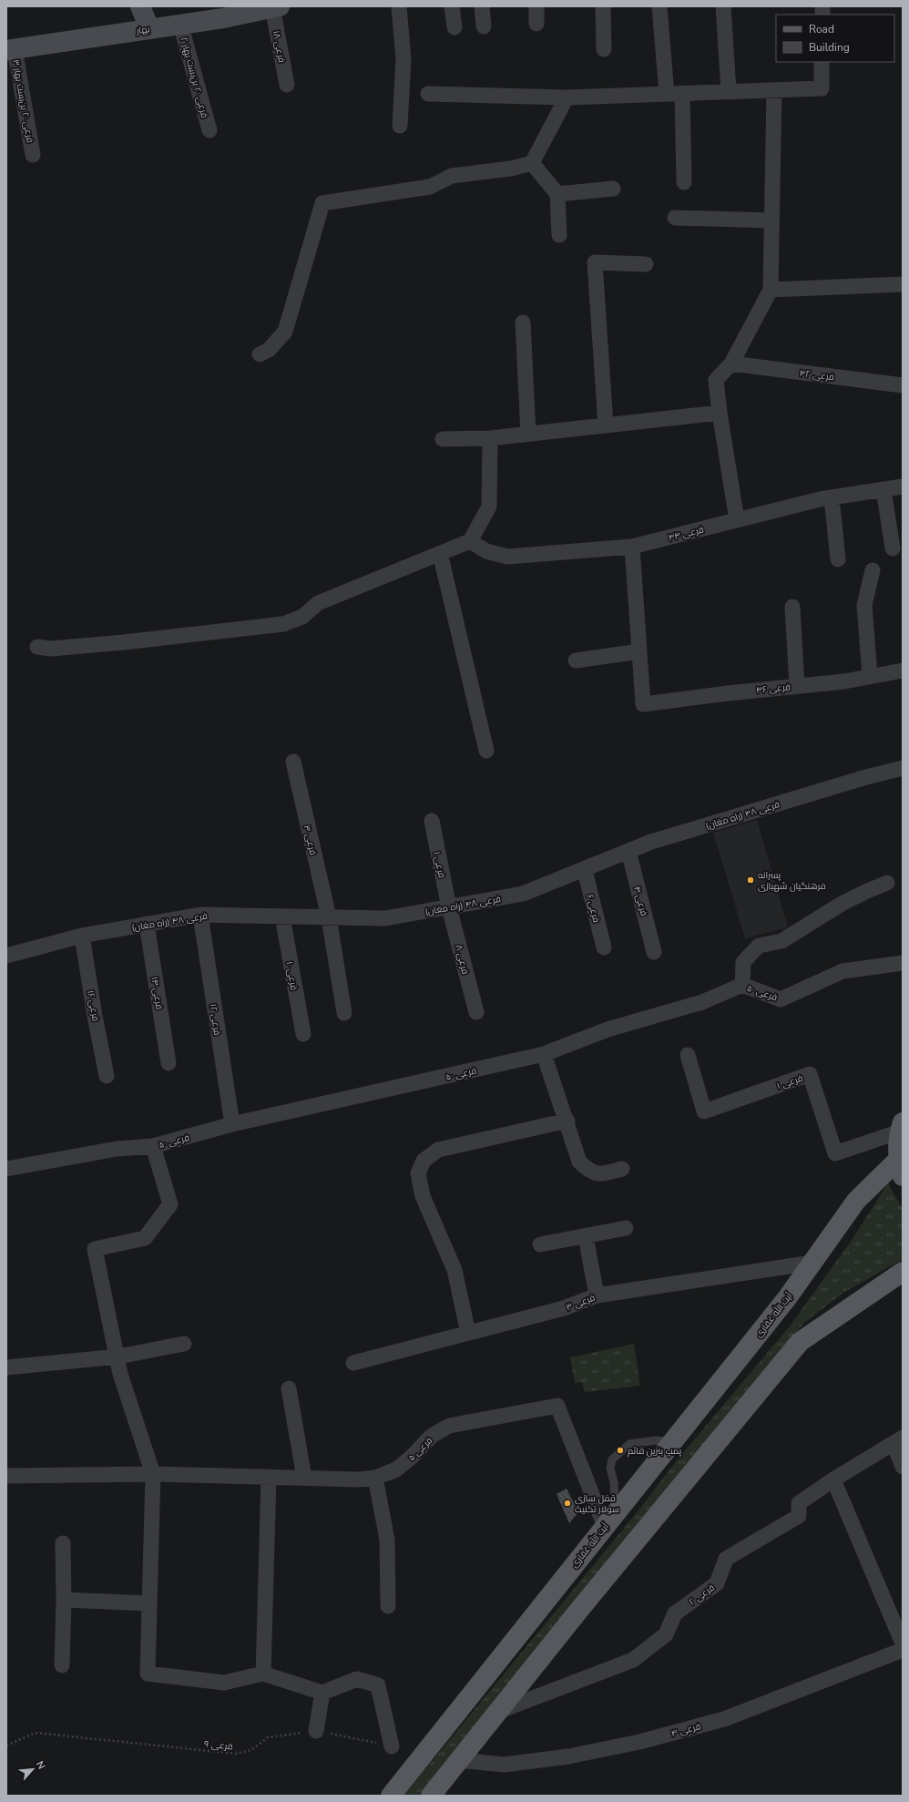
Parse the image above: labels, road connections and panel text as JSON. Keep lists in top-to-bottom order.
{
  "streets": {
    "main road": ["آیت الله غفاری"],
    "street": [
      "بهار",
      "فرعی ۱۸",
      "فرعی ۲۰ بن‌بست بهار ۲",
      "فرعی ۲۰ بن‌بست بهار ۳",
      "فرعی ۴۲",
      "فرعی ۴۴",
      "فرعی ۴۶",
      "فرعی ۴۸ (راه مغان)",
      "فرعی ۳",
      "فرعی ۱",
      "فرعی ۴",
      "فرعی ۶",
      "فرعی ۸",
      "فرعی ۱۰",
      "فرعی ۵۰",
      "فرعی ۱۴",
      "فرعی ۱۶",
      "فرعی ۱۲",
      "فرعی ۵",
      "فرعی ۲"
    ],
    "path": ["فرعی ۹"]
  },
  "crossings": [
    ["بهار", "فرعی ۱۸"],
    ["بهار", "فرعی ۲۰ بن‌بست بهار ۲"],
    ["بهار", "فرعی ۲۰ بن‌بست بهار ۳"],
    ["فرعی ۴۸ (راه مغان)", "فرعی ۳"],
    ["فرعی ۴۸ (راه مغان)", "فرعی ۱"],
    ["فرعی ۴۸ (راه مغان)", "فرعی ۴"],
    ["فرعی ۴۸ (راه مغان)", "فرعی ۶"],
    ["فرعی ۴۸ (راه مغان)", "فرعی ۸"],
    ["فرعی ۴۸ (راه مغان)", "فرعی ۱۰"],
    ["فرعی ۴۸ (راه مغان)", "فرعی ۱۴"],
    ["فرعی ۴۸ (راه مغان)", "فرعی ۱۶"],
    ["فرعی ۴۸ (راه مغان)", "فرعی ۱۲"],
    ["فرعی ۳", "آیت الله غفاری"],
    ["فرعی ۱", "فرعی ۸"],
    ["فرعی ۵۰", "فرعی ۱۲"],
    ["آیت الله غفاری", "فرعی ۵"]
  ],
  "places": ["پسرانه فرهنگیان شهبازی", "پمپ بنزین قائم", "قفل سازی سولار تکنیک"],
  "legend": ["Road", "Building"],
  "north": "top right"
}
